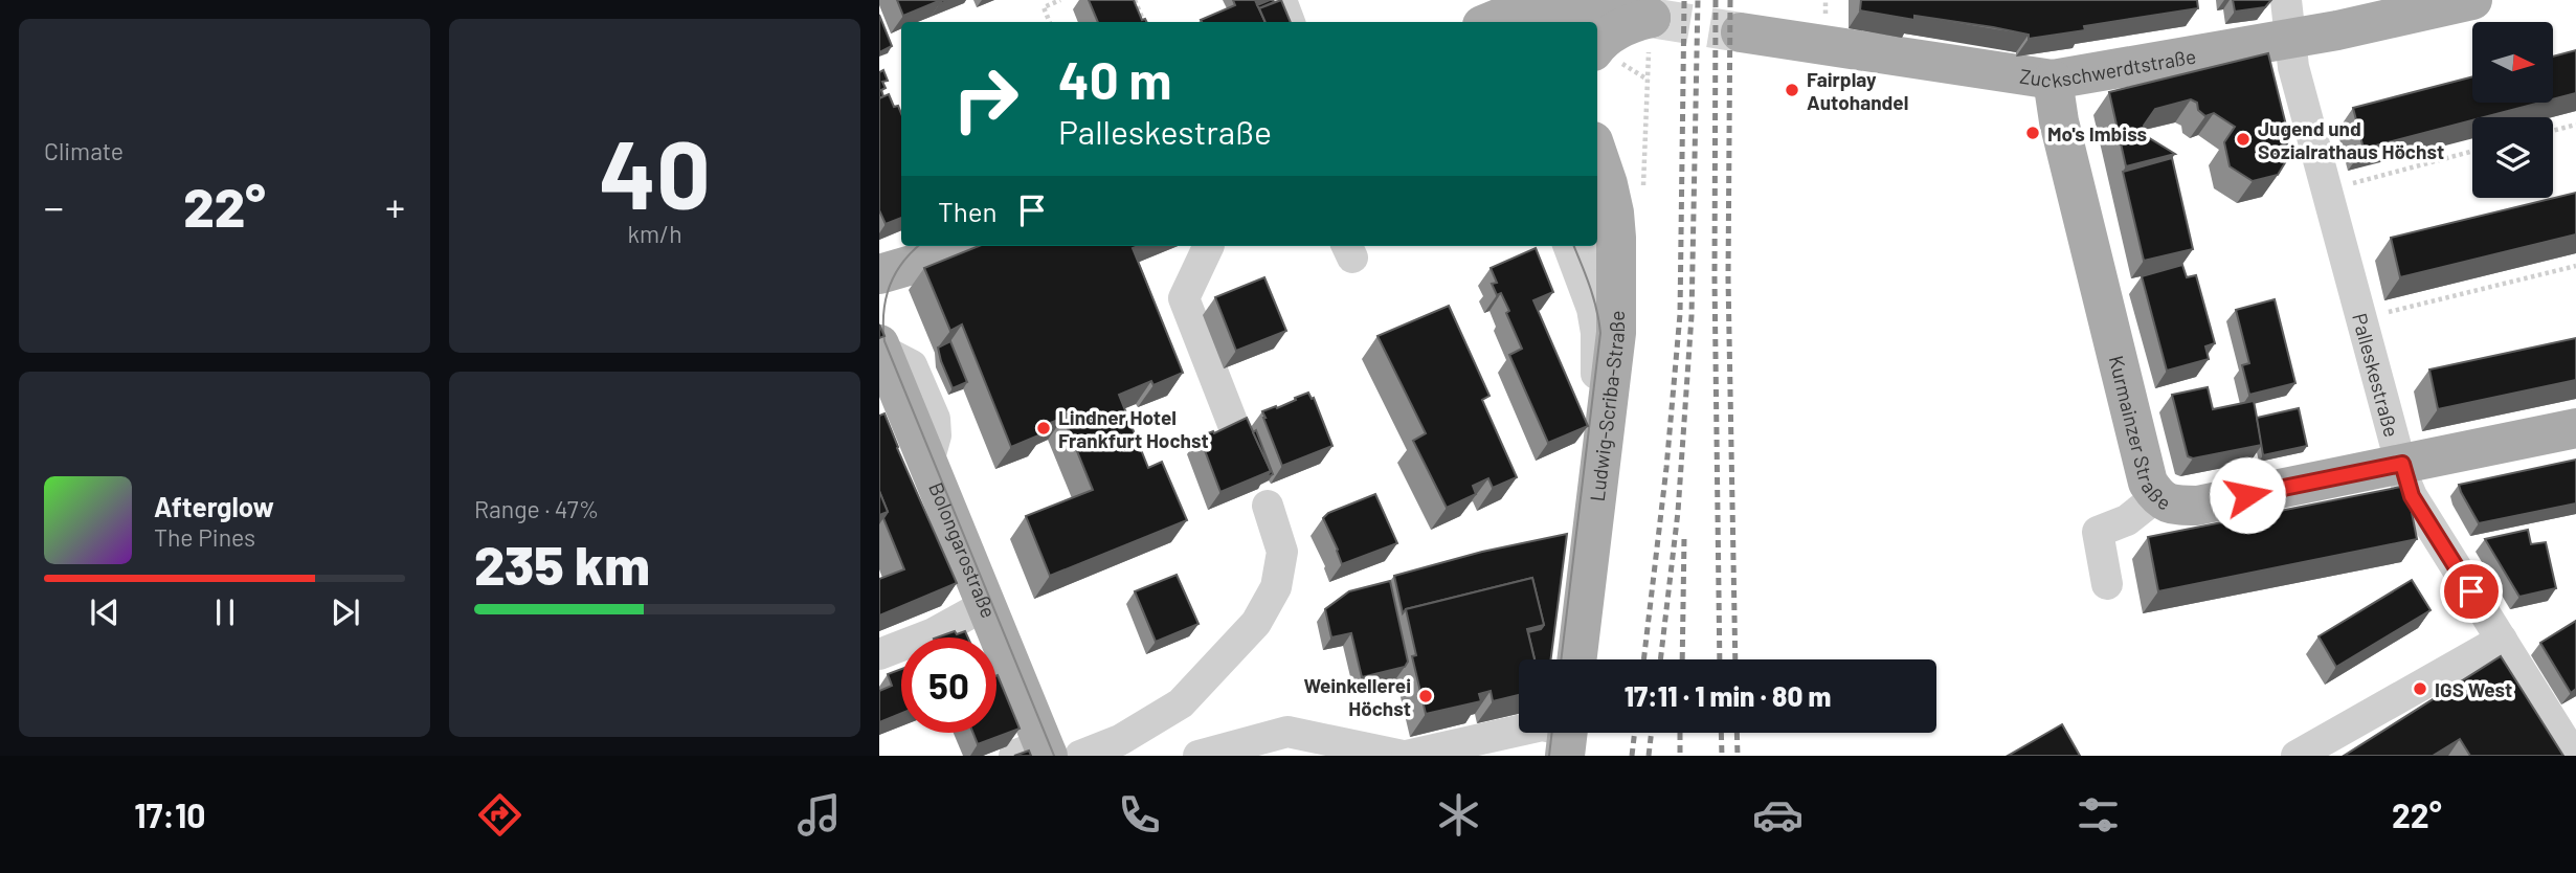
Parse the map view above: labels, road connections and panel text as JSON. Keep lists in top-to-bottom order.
{
  "streets": {
    "main road": [
      "Zuckschwerdtstraße",
      "Ludwig-Scriba-Straße",
      "Kurmainzer Straße",
      "Bolongarostraße"
    ],
    "street": ["Palleskestraße"]
  },
  "crossings": [
    ["Zuckschwerdtstraße", "Palleskestraße"],
    ["Zuckschwerdtstraße", "Kurmainzer Straße"],
    ["Palleskestraße", "Kurmainzer Straße"]
  ],
  "places": [
    "Fairplay Autohandel",
    "Mo's Imbiss",
    "Jugend und Sozialrathaus Höchst",
    "Lindner Hotel Frankfurt Hochst",
    "IGS West",
    "Weinkellerei Höchst"
  ],
  "north": "right",
  "page": {
    "tile": [
      "Climate",
      ["40", "km/h"],
      ["Range · 47%", "235 km"]
    ],
    "turn": ["40 m", "Palleskestraße"],
    "heat": ["−", "22°", "+"],
    "then": "Then",
    "song": ["Afterglow", "The Pines"],
    "limit": "50",
    "trip": "17:11 · 1 min · 80 m",
    "tabs": ["17:10", "22°"]
  }
}
